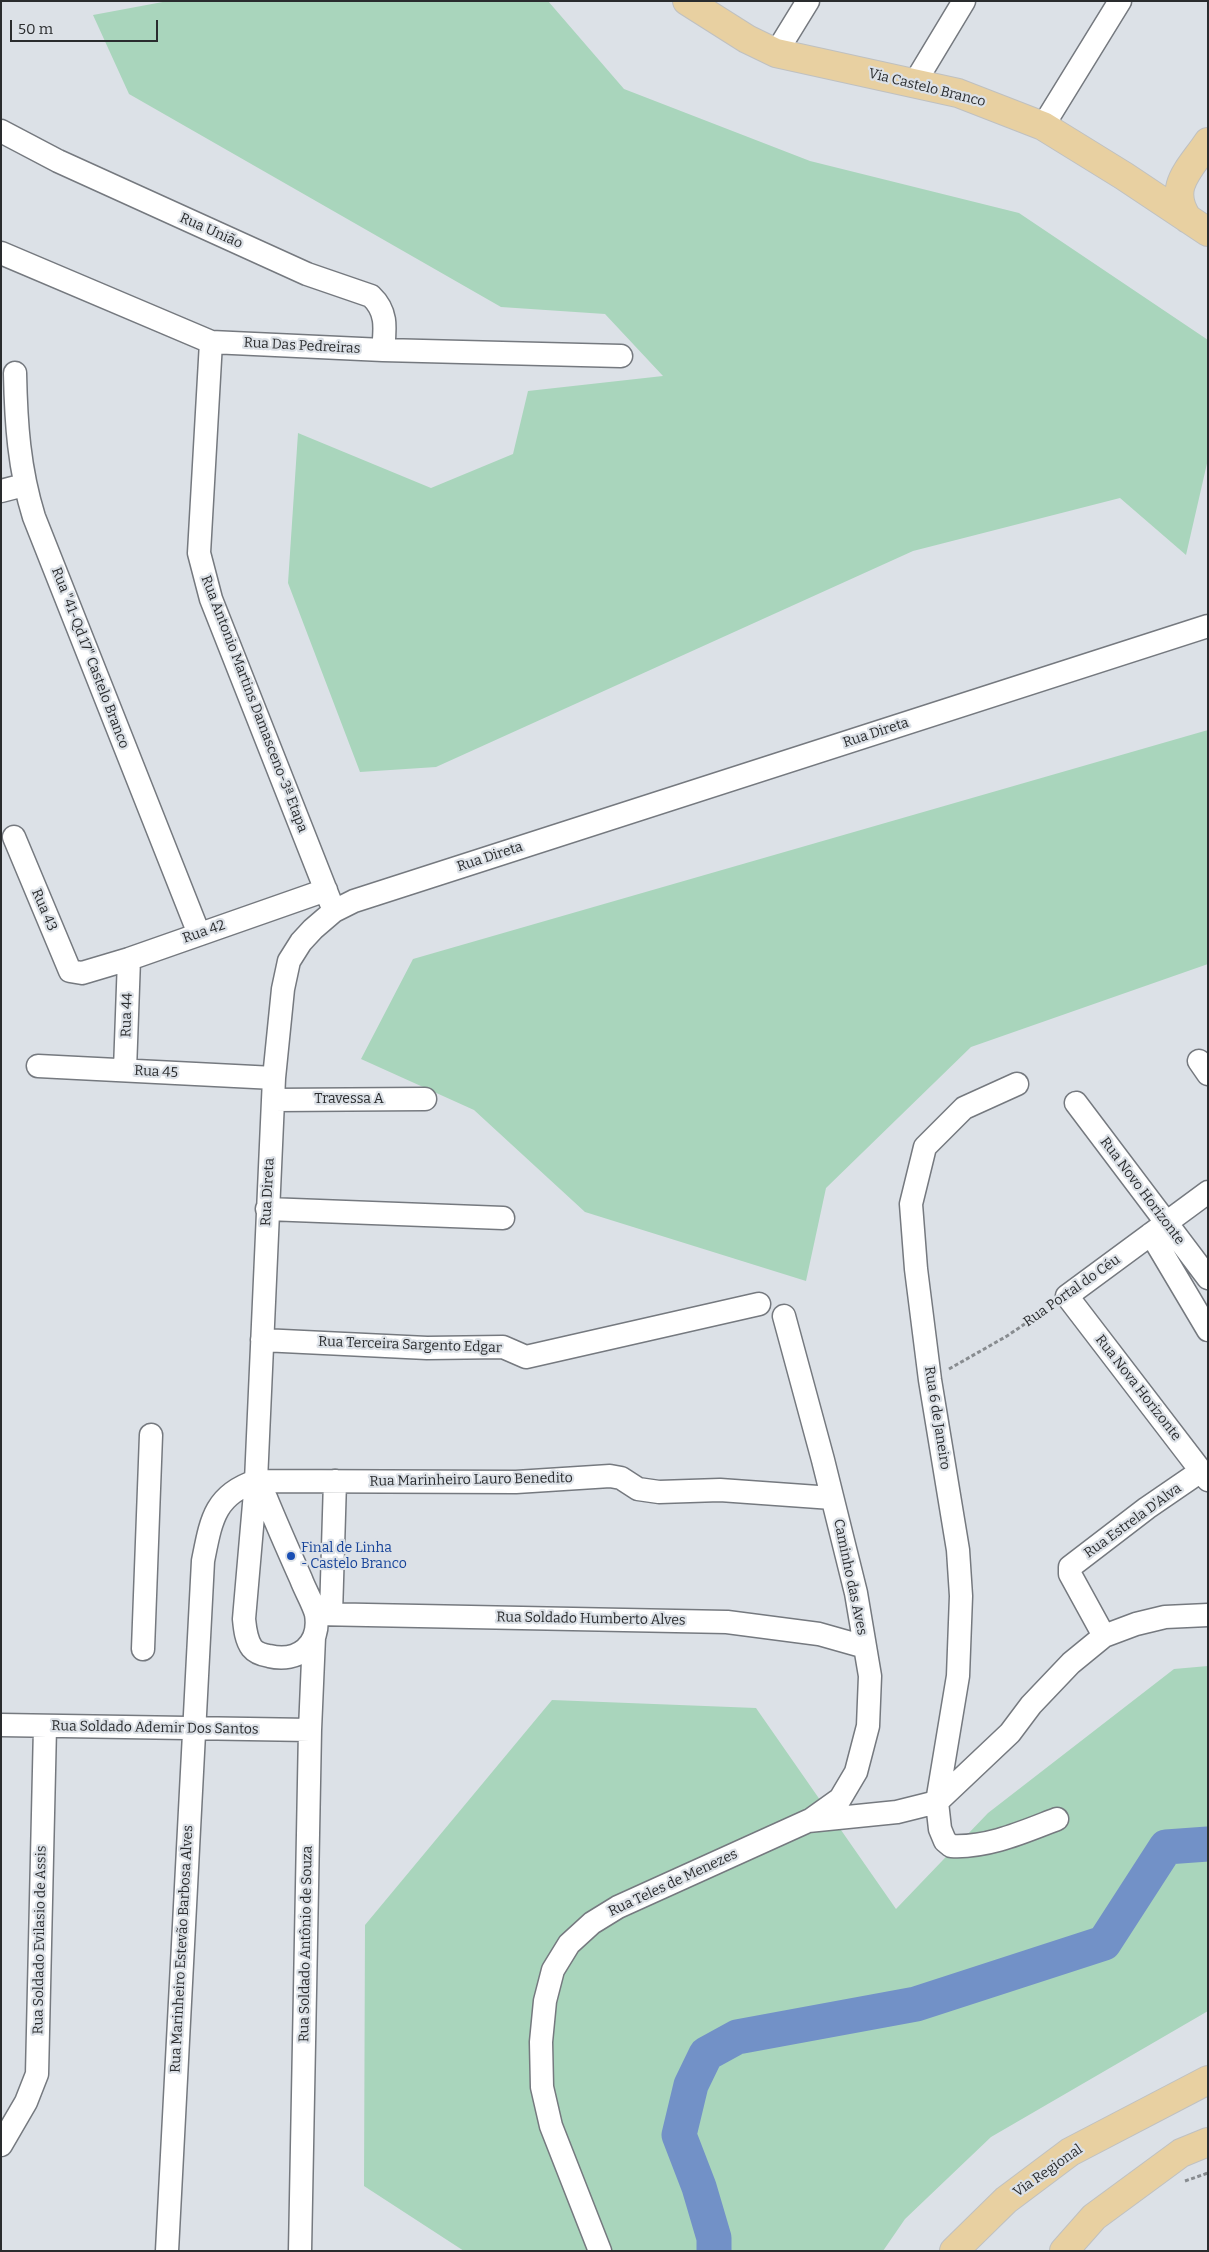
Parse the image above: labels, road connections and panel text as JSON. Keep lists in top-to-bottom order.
{
  "streets": {
    "main road": ["Via Castelo Branco", "Via Regional"],
    "street": [
      "Rua União",
      "Rua Das Pedreiras",
      "Rua \"41-Qd 17\" Castelo Branco",
      "Rua Antonio Martins Damasceno-3ª Etapa",
      "Rua Direta",
      "Rua 43",
      "Rua 42",
      "Rua 44",
      "Rua 45",
      "Travessa A",
      "Rua Novo Horizonte",
      "Rua Portal do Céu",
      "Rua Terceira Sargento Edgar",
      "Rua Nova Horizonte",
      "Rua 6 de Janeiro",
      "Rua Marinheiro Lauro Benedito",
      "Rua Estrela D'Alva",
      "Caminho das Aves",
      "Rua Soldado Humberto Alves",
      "Rua Soldado Ademir Dos Santos",
      "Rua Teles de Menezes",
      "Rua Soldado Evilasio de Assis",
      "Rua Soldado Antônio de Souza",
      "Rua Marinheiro Estevão Barbosa Alves"
    ]
  },
  "crossings": [
    ["Rua União", "Rua Das Pedreiras"],
    ["Rua Das Pedreiras", "Rua Antonio Martins Damasceno-3ª Etapa"],
    ["Rua \"41-Qd 17\" Castelo Branco", "Rua 42"],
    ["Rua Antonio Martins Damasceno-3ª Etapa", "Rua Direta"],
    ["Rua Antonio Martins Damasceno-3ª Etapa", "Rua 42"],
    ["Rua Direta", "Rua 45"],
    ["Rua Direta", "Travessa A"],
    ["Rua Direta", "Rua Terceira Sargento Edgar"],
    ["Rua Direta", "Rua Marinheiro Lauro Benedito"],
    ["Rua Direta", "Rua Soldado Antônio de Souza"],
    ["Rua Direta", "Rua Marinheiro Estevão Barbosa Alves"],
    ["Rua 43", "Rua 42"],
    ["Rua 42", "Rua 44"],
    ["Rua 44", "Rua 45"],
    ["Rua 45", "Travessa A"],
    ["Rua Novo Horizonte", "Rua Portal do Céu"],
    ["Rua Portal do Céu", "Rua Nova Horizonte"],
    ["Rua Portal do Céu", "Rua 6 de Janeiro"],
    ["Rua Nova Horizonte", "Rua Estrela D'Alva"],
    ["Rua 6 de Janeiro", "Rua Teles de Menezes"],
    ["Rua Marinheiro Lauro Benedito", "Caminho das Aves"],
    ["Rua Marinheiro Lauro Benedito", "Rua Marinheiro Estevão Barbosa Alves"],
    ["Caminho das Aves", "Rua Soldado Humberto Alves"],
    ["Caminho das Aves", "Rua Teles de Menezes"],
    ["Rua Soldado Ademir Dos Santos", "Rua Soldado Evilasio de Assis"],
    ["Rua Soldado Ademir Dos Santos", "Rua Soldado Antônio de Souza"],
    ["Rua Soldado Ademir Dos Santos", "Rua Marinheiro Estevão Barbosa Alves"]
  ],
  "places": ["Final de Linha - Castelo Branco"],
  "scale_bar": "50 m"
}
